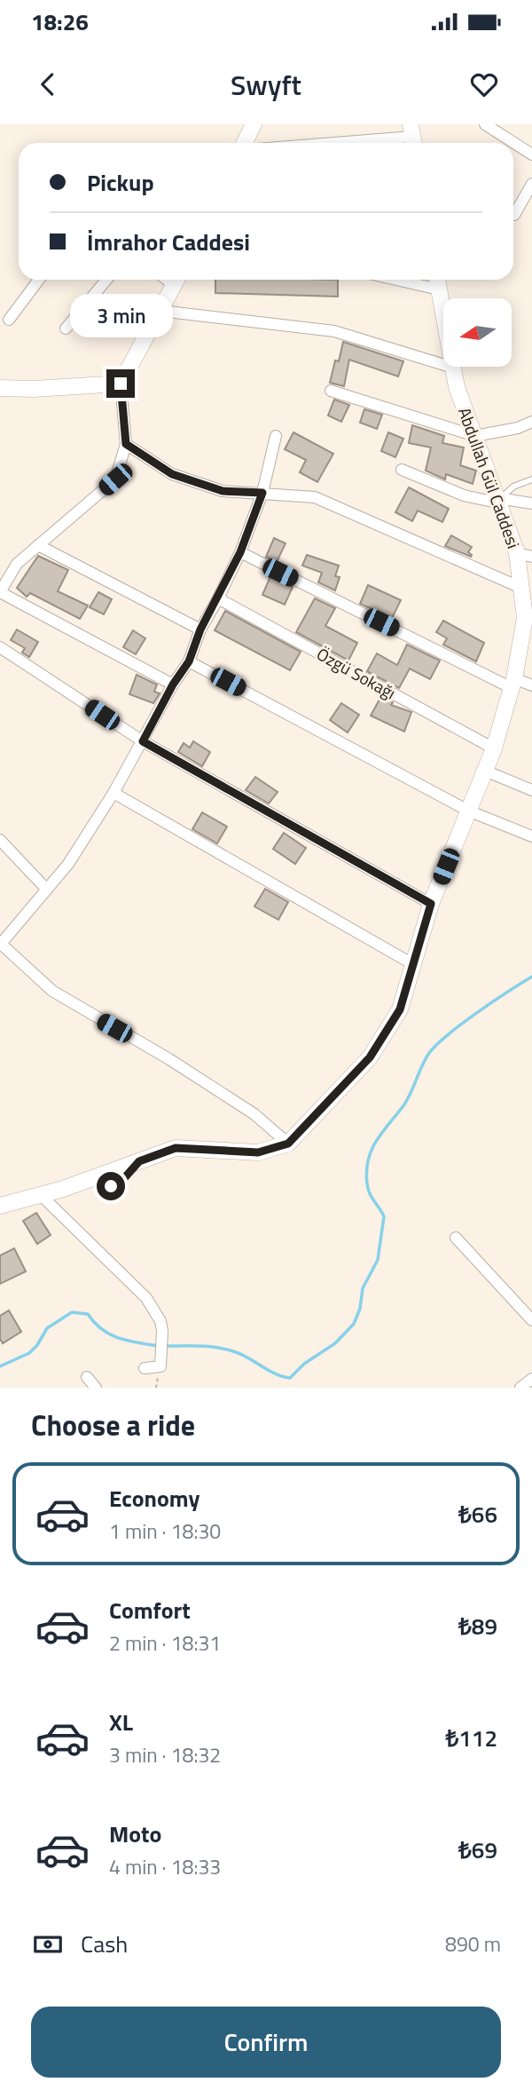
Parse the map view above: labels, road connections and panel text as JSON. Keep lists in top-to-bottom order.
{
  "streets": {
    "street": ["Abdullah Gül Caddesi", "Özgü Sokağı"]
  },
  "crossings": [
    ["Abdullah Gül Caddesi", "Özgü Sokağı"]
  ],
  "north": "left",
  "page": {
    "status": "18:26",
    "header": "Swyft",
    "banner": ["Pickup", "İmrahor Caddesi"],
    "bubble": "3 min",
    "heading": "Choose a ride",
    "list": [
      {
        "name": "Economy",
        "note": "1 min · 18:30",
        "value": "₺66"
      },
      {
        "name": "Comfort",
        "note": "2 min · 18:31",
        "value": "₺89"
      },
      {
        "name": "XL",
        "note": "3 min · 18:32",
        "value": "₺112"
      },
      {
        "name": "Moto",
        "note": "4 min · 18:33",
        "value": "₺69"
      }
    ],
    "pay": ["Cash", "890 m"],
    "buttons": "Confirm"
  }
}
